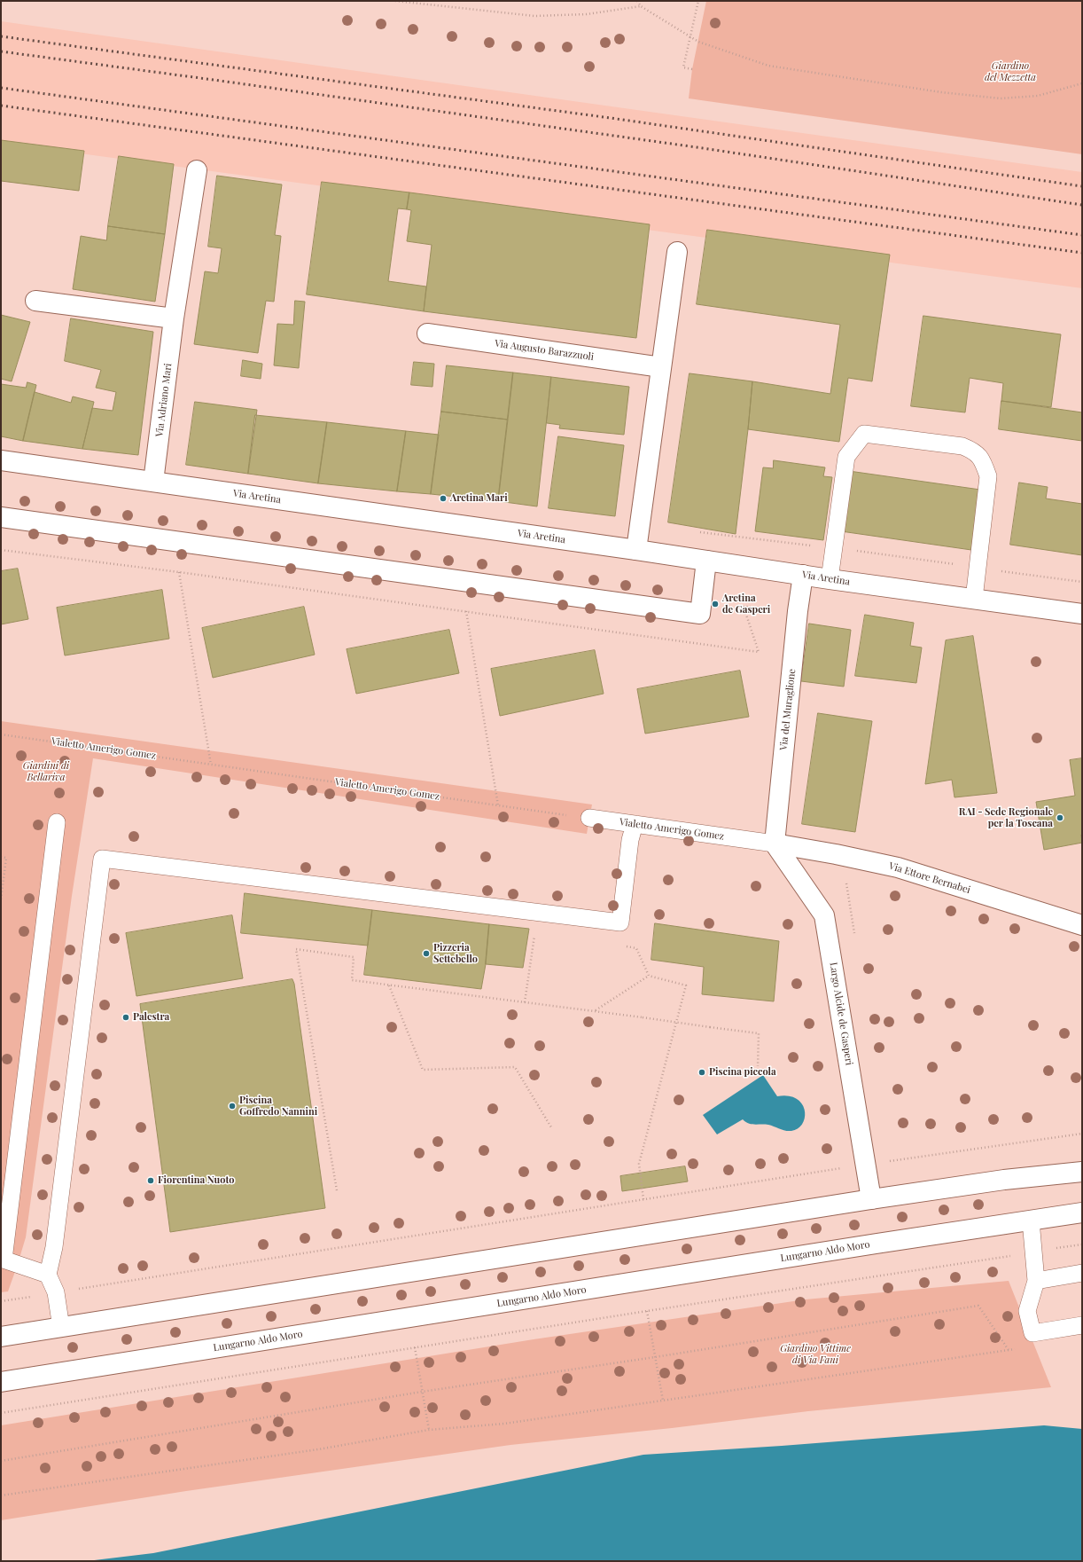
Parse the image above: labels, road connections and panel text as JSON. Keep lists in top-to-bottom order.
{
  "streets": {
    "street": [
      "Via Augusto Barazzuoli",
      "Via Adriano Mari",
      "Via Aretina",
      "Via del Muraglione",
      "Via Ettore Bernabei",
      "Largo Alcide de Gasperi",
      "Lungarno Aldo Moro"
    ],
    "lane": ["Vialetto Amerigo Gomez"]
  },
  "crossings": [
    ["Via Adriano Mari", "Via Aretina"],
    ["Via Aretina", "Via del Muraglione"],
    ["Via del Muraglione", "Vialetto Amerigo Gomez"],
    ["Via del Muraglione", "Via Ettore Bernabei"],
    ["Via del Muraglione", "Largo Alcide de Gasperi"],
    ["Vialetto Amerigo Gomez", "Via Ettore Bernabei"],
    ["Vialetto Amerigo Gomez", "Largo Alcide de Gasperi"],
    ["Via Ettore Bernabei", "Largo Alcide de Gasperi"]
  ],
  "parks": ["Giardino del Mezzetta", "Giardini di Bellariva", "Giardino Vittime di Via Fani"],
  "places": [
    "Aretina Mari",
    "Aretina de Gasperi",
    "RAI - Sede Regionale per la Toscana",
    "Pizzeria Settebello",
    "Palestra",
    "Piscina piccola",
    "Piscina Goffredo Nannini",
    "Fiorentina Nuoto"
  ]
}
